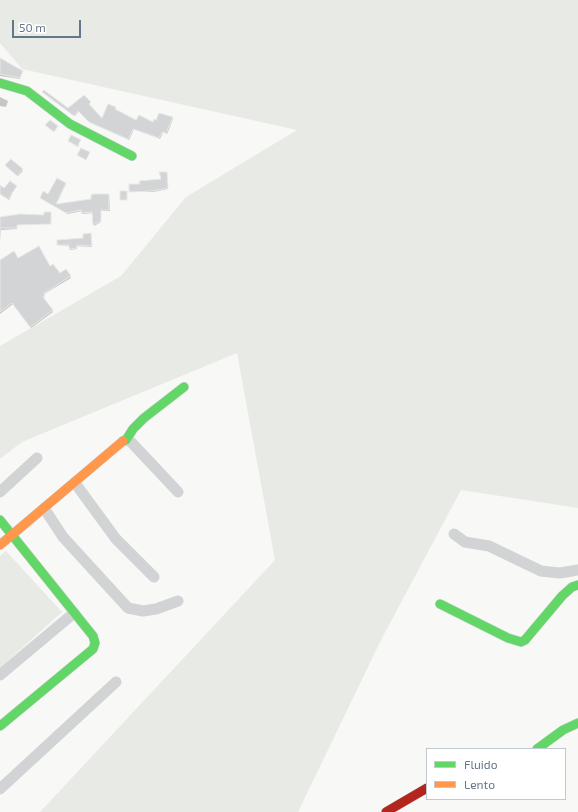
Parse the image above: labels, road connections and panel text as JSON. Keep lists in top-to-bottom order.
{
  "legend": ["Fluido", "Lento"],
  "scale_bar": "50 m"
}
